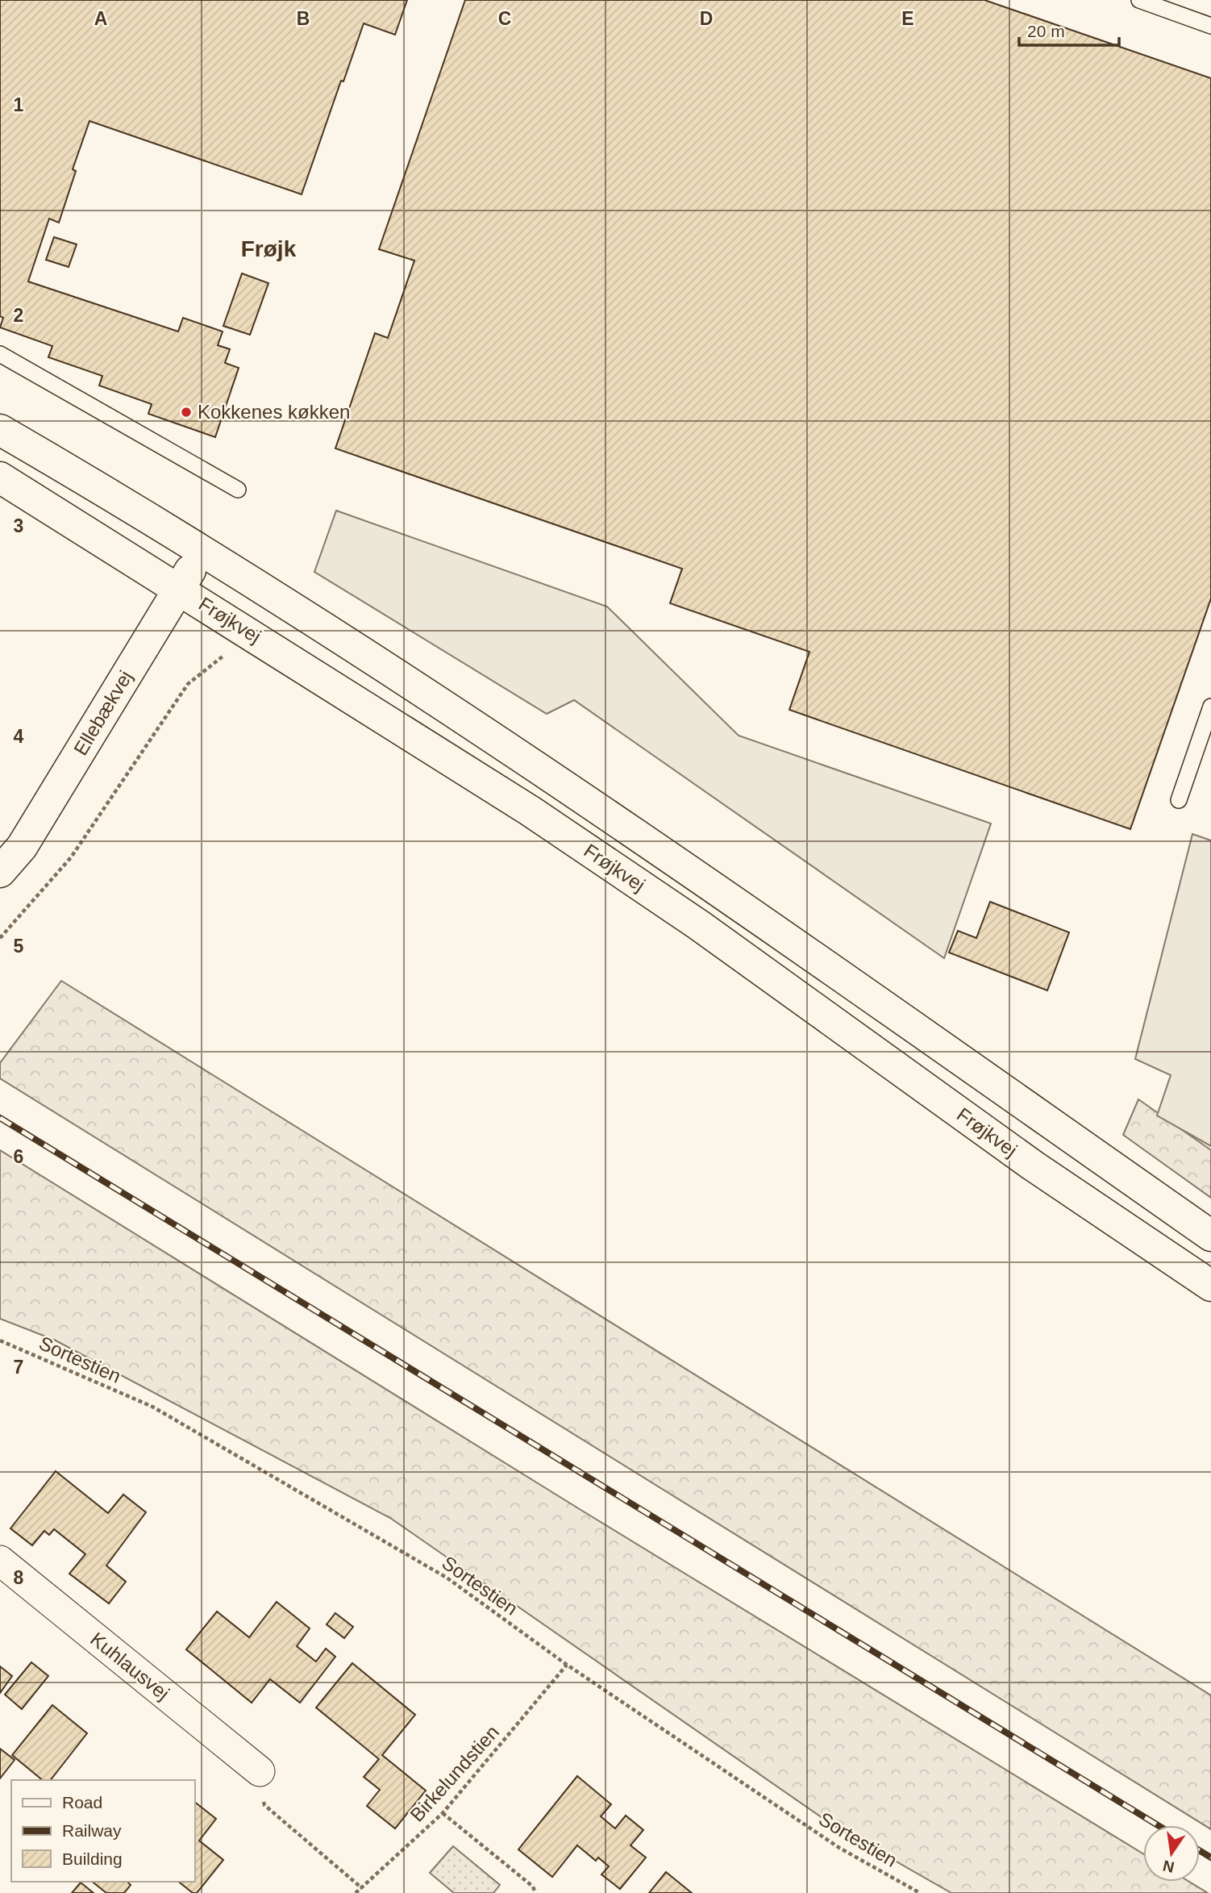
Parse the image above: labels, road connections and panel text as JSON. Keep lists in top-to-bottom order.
{
  "streets": {
    "street": ["Frøjkvej", "Ellebækvej", "Kuhlausvej"],
    "path": ["Sortestien", "Birkelundstien"]
  },
  "crossings": [
    ["Frøjkvej", "Ellebækvej"],
    ["Sortestien", "Birkelundstien"]
  ],
  "districts": ["Frøjk"],
  "places": ["Kokkenes køkken"],
  "legend": ["Road", "Railway", "Building"],
  "scale_bar": "20 m",
  "north": "bottom",
  "grid": {
    "columns": [
      "A",
      "B",
      "C",
      "D",
      "E"
    ],
    "rows": [
      "1",
      "2",
      "3",
      "4",
      "5",
      "6",
      "7",
      "8"
    ]
  }
}
